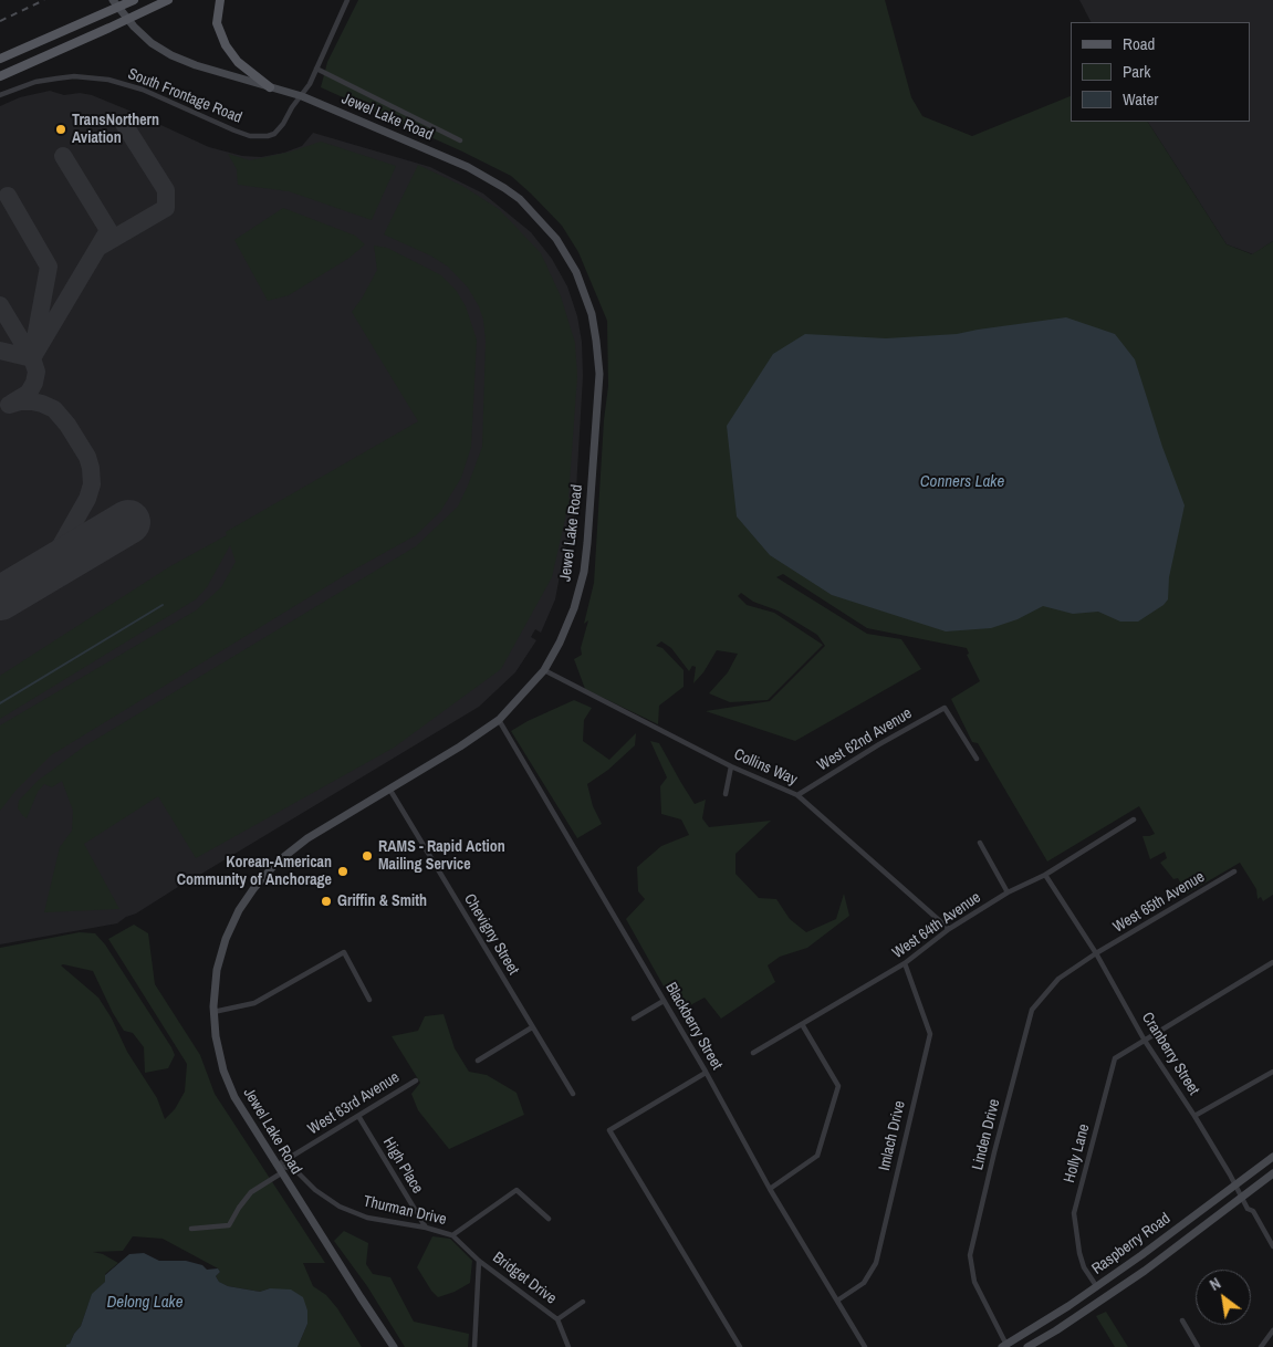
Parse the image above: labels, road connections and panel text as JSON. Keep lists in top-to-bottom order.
{
  "streets": {
    "main road": ["Jewel Lake Road", "Raspberry Road"],
    "street": [
      "South Frontage Road",
      "West 62nd Avenue",
      "Collins Way",
      "West 65th Avenue",
      "West 64th Avenue",
      "Chevigny Street",
      "Blackberry Street",
      "Cranberry Street",
      "West 63rd Avenue",
      "Linden Drive",
      "Imlach Drive",
      "Holly Lane",
      "High Place",
      "Thurman Drive",
      "Bridget Drive"
    ]
  },
  "crossings": [
    ["South Frontage Road", "Jewel Lake Road"],
    ["Jewel Lake Road", "Collins Way"],
    ["Jewel Lake Road", "Chevigny Street"],
    ["Jewel Lake Road", "Blackberry Street"],
    ["Jewel Lake Road", "West 63rd Avenue"],
    ["Jewel Lake Road", "Thurman Drive"],
    ["West 62nd Avenue", "Collins Way"],
    ["Collins Way", "West 64th Avenue"],
    ["West 65th Avenue", "Cranberry Street"],
    ["West 65th Avenue", "Linden Drive"],
    ["West 64th Avenue", "Cranberry Street"],
    ["West 64th Avenue", "Imlach Drive"],
    ["Blackberry Street", "Imlach Drive"],
    ["Cranberry Street", "Linden Drive"],
    ["Cranberry Street", "Holly Lane"],
    ["Cranberry Street", "Raspberry Road"],
    ["West 63rd Avenue", "High Place"],
    ["West 63rd Avenue", "Thurman Drive"],
    ["Linden Drive", "Raspberry Road"],
    ["Holly Lane", "Raspberry Road"],
    ["High Place", "Thurman Drive"],
    ["Thurman Drive", "Bridget Drive"]
  ],
  "water": ["Conners Lake", "Delong Lake"],
  "places": [
    "TransNorthern Aviation",
    "RAMS - Rapid Action Mailing Service",
    "Korean-American Community of Anchorage",
    "Griffin & Smith"
  ],
  "legend": ["Road", "Park", "Water"],
  "north": "top left"
}
